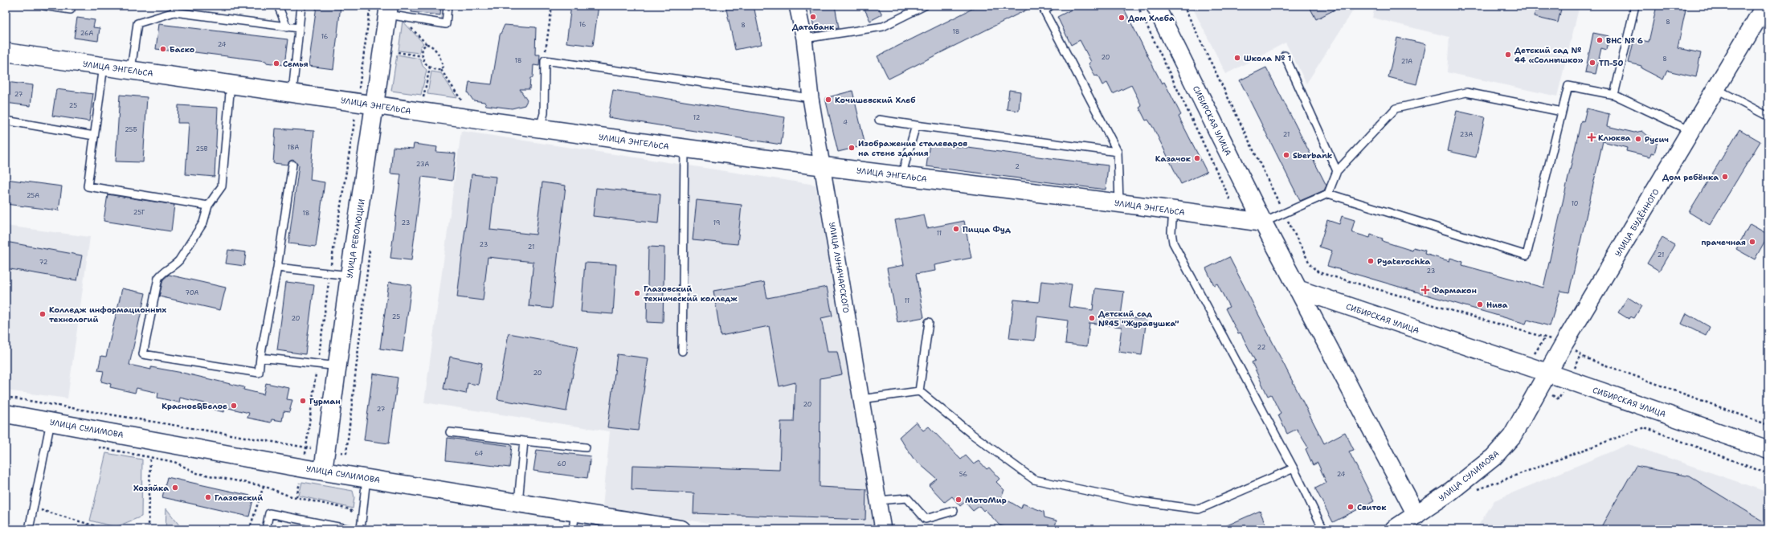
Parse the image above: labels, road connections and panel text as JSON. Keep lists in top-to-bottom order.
{
  "streets": {
    "main road": [
      "УЛИЦА ЭНГЕЛЬСА",
      "СИБИРСКАЯ УЛИЦА",
      "УЛИЦА БУДЁННОГО",
      "УЛИЦА РЕВОЛЮЦИИ",
      "УЛИЦА СУЛИМОВА"
    ],
    "street": ["УЛИЦА ЛУНАЧАРСКОГО"]
  },
  "crossings": [
    ["УЛИЦА ЭНГЕЛЬСА", "СИБИРСКАЯ УЛИЦА"],
    ["УЛИЦА ЭНГЕЛЬСА", "УЛИЦА РЕВОЛЮЦИИ"],
    ["УЛИЦА ЭНГЕЛЬСА", "УЛИЦА ЛУНАЧАРСКОГО"],
    ["СИБИРСКАЯ УЛИЦА", "УЛИЦА БУДЁННОГО"],
    ["СИБИРСКАЯ УЛИЦА", "УЛИЦА СУЛИМОВА"],
    ["УЛИЦА БУДЁННОГО", "УЛИЦА СУЛИМОВА"],
    ["УЛИЦА РЕВОЛЮЦИИ", "УЛИЦА СУЛИМОВА"]
  ],
  "places": {
    "other": [
      "Датабанк",
      "Дом Хлеба",
      "ВНС № 6",
      "Баско",
      "Детский сад № 44 «Солнышко»",
      "Школа № 1",
      "ТП-50",
      "Семья",
      "Кочишевский Хлеб",
      "Русич",
      "Изображение сталеваров на стене здания",
      "Sberbank",
      "Казачок",
      "Дом ребёнка",
      "Пицца Фуд",
      "прачечная",
      "Pyaterochka",
      "Глазовский технический колледж",
      "Нива",
      "Колледж информационных технологий",
      "Детский сад №45 \"Журавушка\"",
      "Гурман",
      "Красное&Белое",
      "Хозяйка",
      "Глазовский",
      "МотоМир",
      "Свиток"
    ],
    "health": ["Клюква", "Фармакон"]
  },
  "house_numbers": [
    "8",
    "16",
    "8",
    "18",
    "26А",
    "16",
    "24",
    "20",
    "8",
    "18",
    "21А",
    "27",
    "25",
    "12",
    "4",
    "25Б",
    "21",
    "23А",
    "18А",
    "25В",
    "23А",
    "2",
    "25А",
    "10",
    "25Г",
    "18",
    "23",
    "19",
    "11",
    "23",
    "21",
    "21",
    "72",
    "23",
    "70А",
    "11",
    "25",
    "20",
    "22",
    "20",
    "20",
    "27",
    "64",
    "60",
    "56",
    "24"
  ]
}
